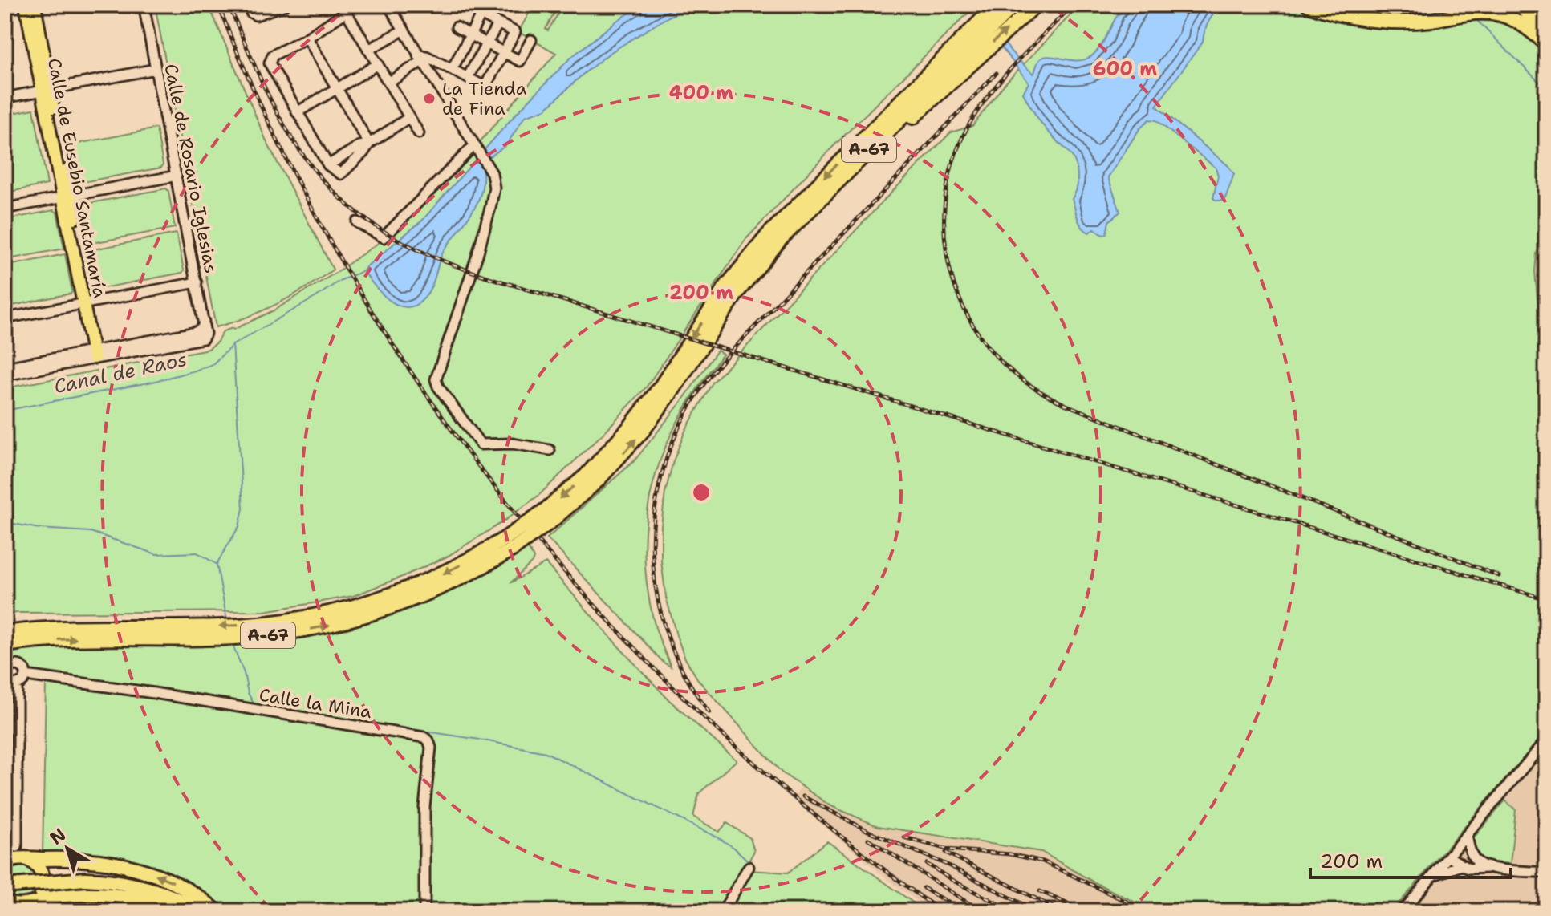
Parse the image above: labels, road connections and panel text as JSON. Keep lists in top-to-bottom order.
{
  "streets": {
    "highway": ["A-67"],
    "main road": ["Calle de Eusebio Santamaría"],
    "street": ["Calle de Rosario Iglesias", "Calle la Mina"]
  },
  "crossings": [
    ["Calle de Rosario Iglesias", "Calle de Eusebio Santamaría"]
  ],
  "water": ["Canal de Raos"],
  "places": ["La Tienda de Fina"],
  "scale_bar": "200 m",
  "north": "top left",
  "rings": ["600 m", "400 m", "200 m"]
}
